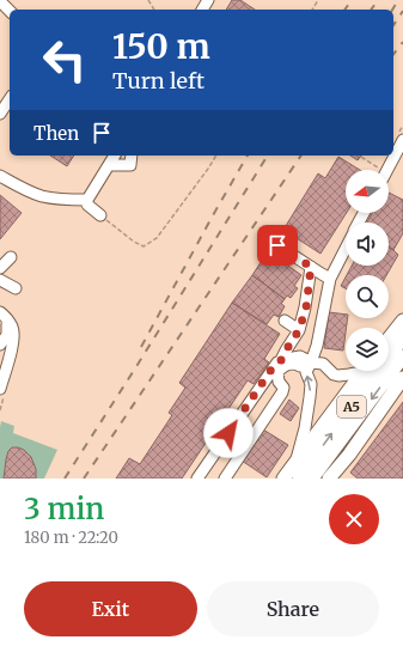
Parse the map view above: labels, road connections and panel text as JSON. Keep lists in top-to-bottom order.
{
  "streets": {
    "main road": ["A5"]
  },
  "north": "left",
  "page": {
    "turn": ["150 m", "Turn left"],
    "then": "Then",
    "heading": ["3 min", "180 m · 22:20"],
    "buttons": ["Exit", "Share"]
  }
}
